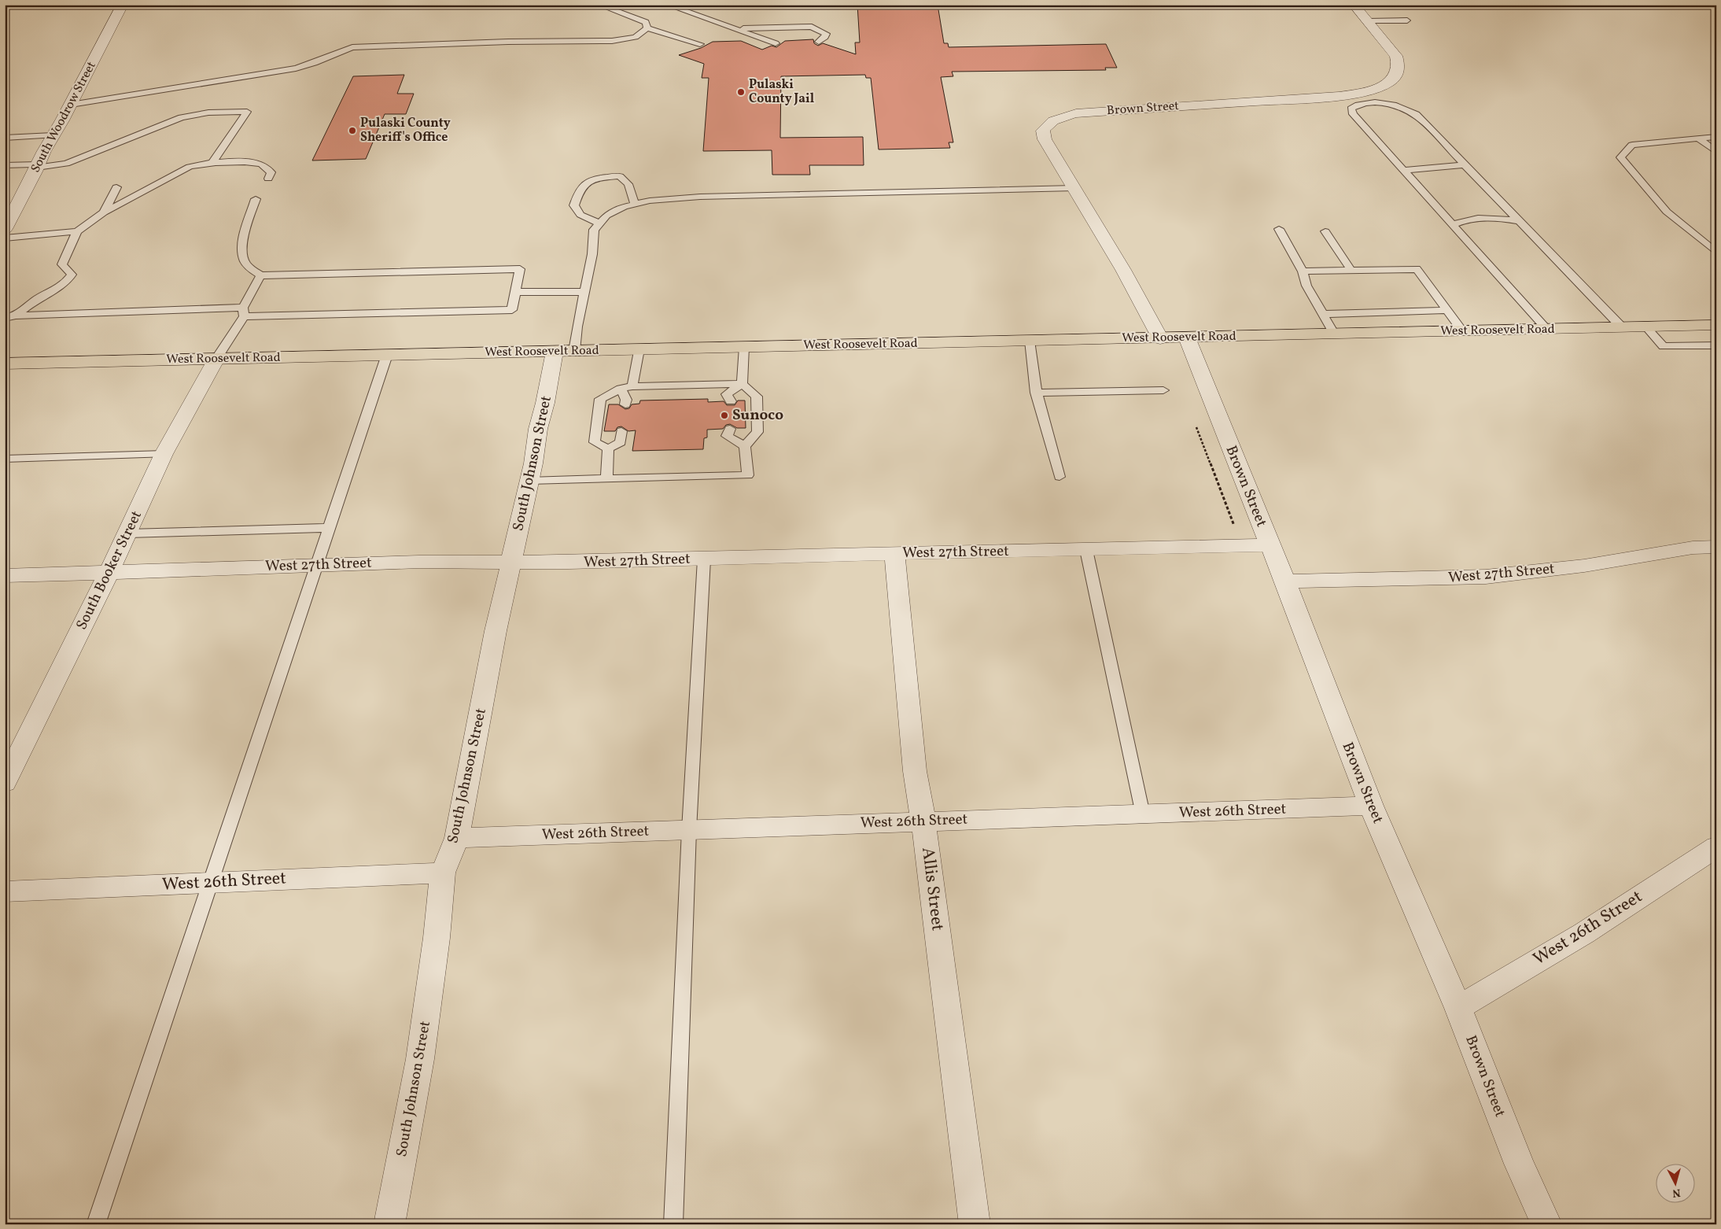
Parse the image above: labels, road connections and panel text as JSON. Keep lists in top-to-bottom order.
{
  "streets": {
    "main road": ["West Roosevelt Road"],
    "street": [
      "Brown Street",
      "South Woodrow Street",
      "South Johnson Street",
      "West 27th Street",
      "South Booker Street",
      "West 26th Street",
      "Allis Street"
    ]
  },
  "crossings": [
    ["Brown Street", "West Roosevelt Road"],
    ["Brown Street", "West 27th Street"],
    ["Brown Street", "West 26th Street"],
    ["West Roosevelt Road", "South Johnson Street"],
    ["West Roosevelt Road", "South Booker Street"],
    ["South Johnson Street", "West 27th Street"],
    ["South Johnson Street", "West 26th Street"],
    ["West 27th Street", "South Booker Street"],
    ["West 27th Street", "Allis Street"],
    ["West 26th Street", "Allis Street"]
  ],
  "places": ["Pulaski County Jail", "Pulaski County Sheriff's Office", "Sunoco"],
  "north": "bottom"
}
